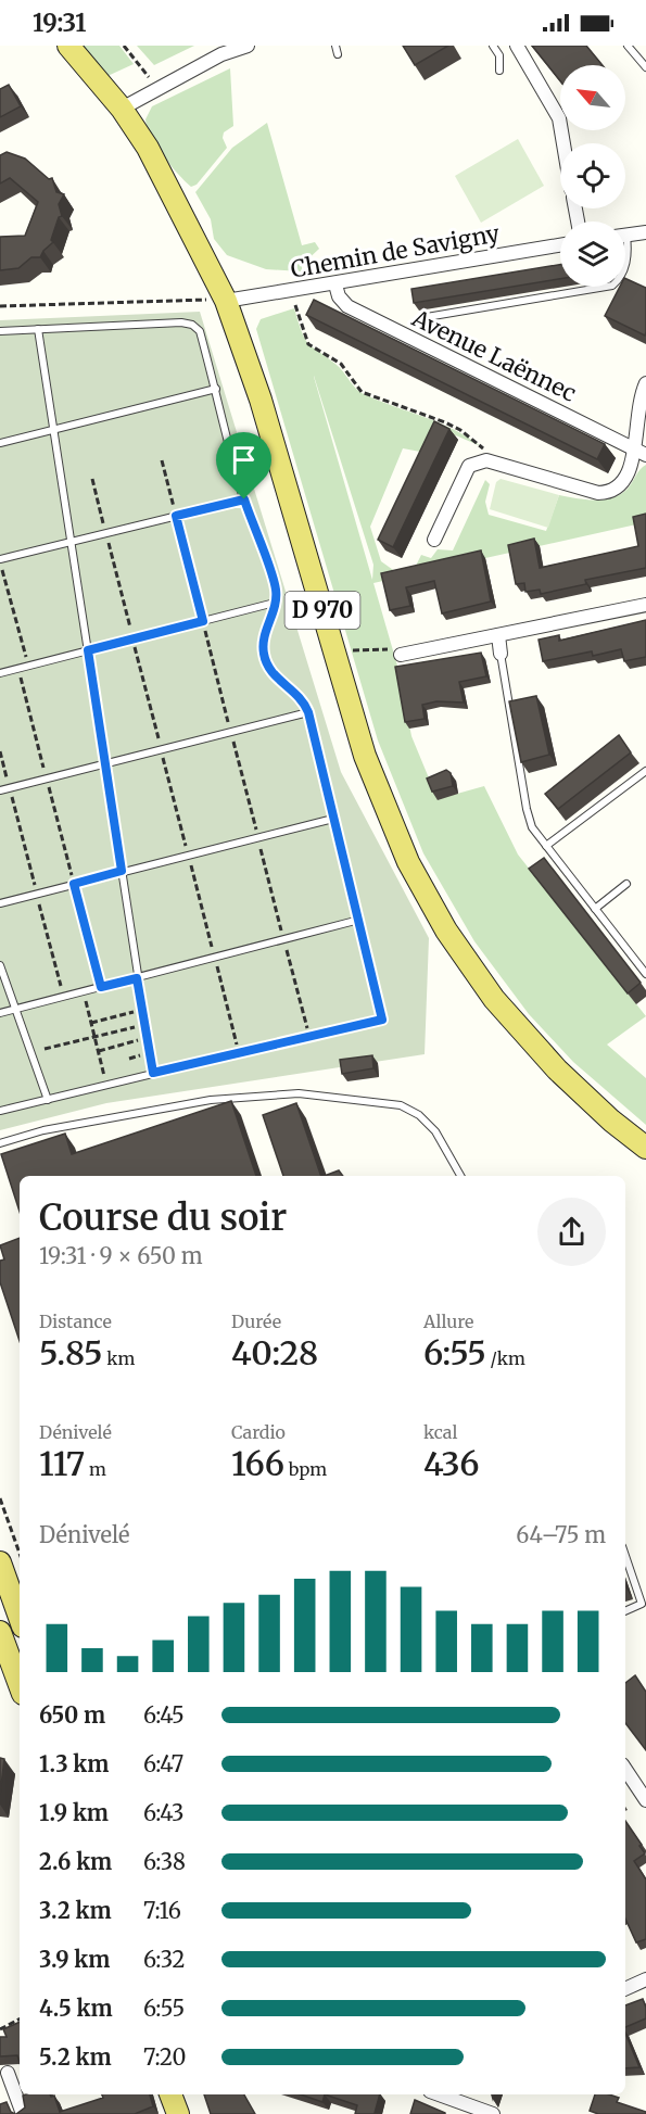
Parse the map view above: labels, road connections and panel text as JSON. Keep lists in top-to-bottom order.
{
  "streets": {
    "main road": ["D 970"],
    "street": ["Chemin de Savigny", "Avenue Laënnec"]
  },
  "crossings": [
    ["Chemin de Savigny", "Avenue Laënnec"],
    ["Chemin de Savigny", "D 970"]
  ],
  "north": "top left",
  "page": {
    "status": "19:31",
    "heading": ["Course du soir", "19:31 · 9 × 650 m"],
    "stats": [
      ["Distance", "5.85 km"],
      ["Durée", "40:28"],
      ["Allure", "6:55 /km"],
      ["Dénivelé", "117 m"],
      ["Cardio", "166 bpm"],
      ["kcal", "436"]
    ],
    "chart": ["Dénivelé", "64–75 m"],
    "list": [
      {
        "name": "650 m",
        "note": "6:45"
      },
      {
        "name": "1.3 km",
        "note": "6:47"
      },
      {
        "name": "1.9 km",
        "note": "6:43"
      },
      {
        "name": "2.6 km",
        "note": "6:38"
      },
      {
        "name": "3.2 km",
        "note": "7:16"
      },
      {
        "name": "3.9 km",
        "note": "6:32"
      },
      {
        "name": "4.5 km",
        "note": "6:55"
      },
      {
        "name": "5.2 km",
        "note": "7:20"
      }
    ]
  }
}
